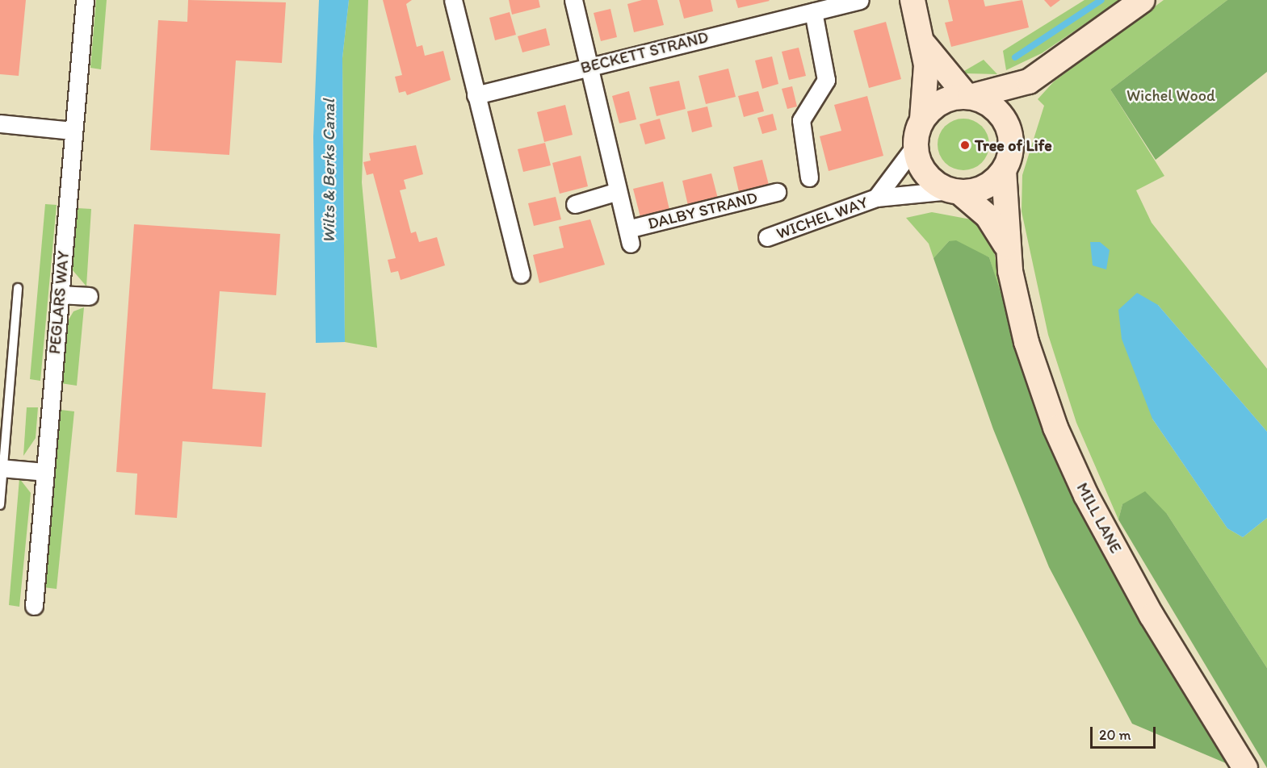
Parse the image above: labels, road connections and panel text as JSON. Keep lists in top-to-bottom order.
{
  "streets": {
    "street": [
      "BECKETT STRAND",
      "DALBY STRAND",
      "WICHEL WAY",
      "PEGLARS WAY",
      "MILL LANE"
    ]
  },
  "crossings": [
    ["BECKETT STRAND", "DALBY STRAND"],
    ["WICHEL WAY", "MILL LANE"]
  ],
  "water": ["Wilts & Berks Canal"],
  "parks": ["Wichel Wood"],
  "places": ["Tree of Life"],
  "scale_bar": "20 m"
}
